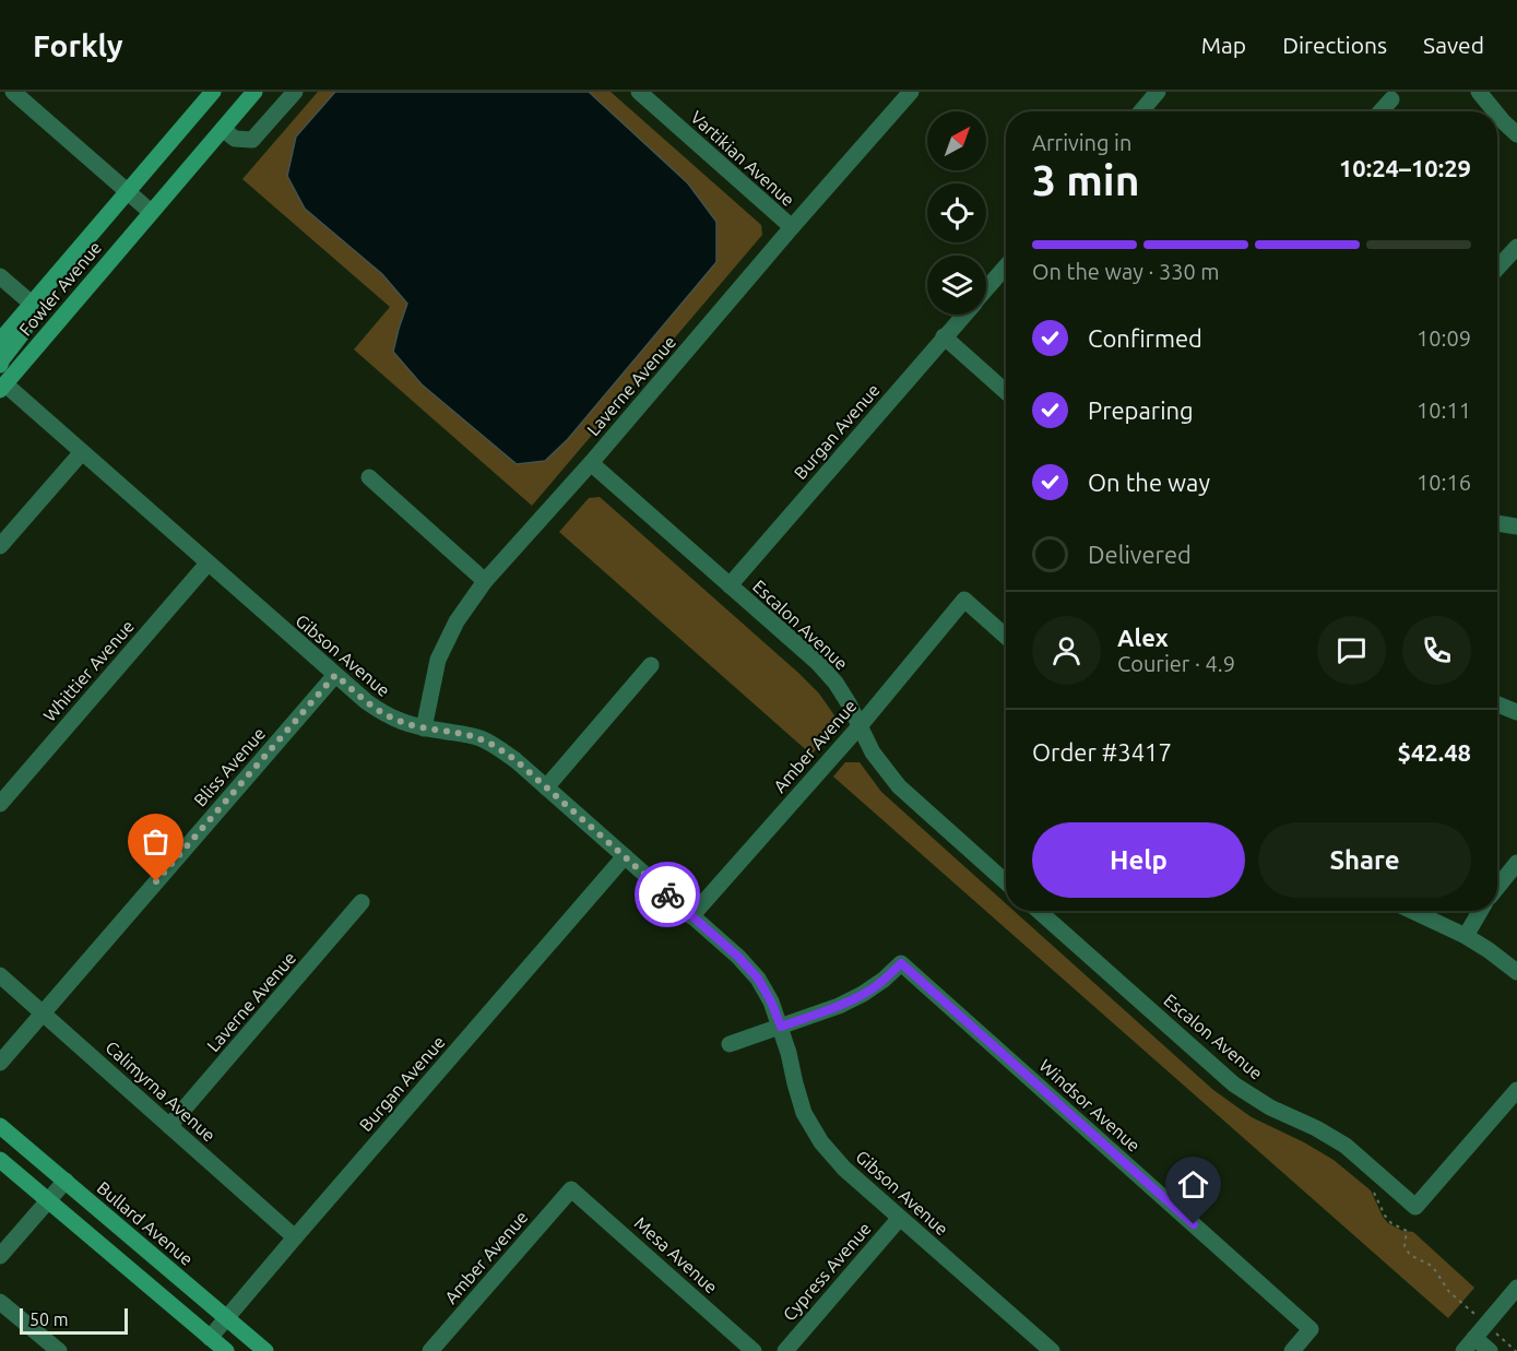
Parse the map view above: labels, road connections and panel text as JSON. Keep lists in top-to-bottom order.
{
  "streets": {
    "main road": ["Fowler Avenue", "Bullard Avenue"],
    "street": [
      "Vartikian Avenue",
      "Laverne Avenue",
      "Burgan Avenue",
      "Escalon Avenue",
      "Gibson Avenue",
      "Whittier Avenue",
      "Amber Avenue",
      "Bliss Avenue",
      "Calimyrna Avenue",
      "Windsor Avenue",
      "Mesa Avenue",
      "Cypress Avenue"
    ]
  },
  "crossings": [
    ["Vartikian Avenue", "Laverne Avenue"],
    ["Fowler Avenue", "Gibson Avenue"],
    ["Laverne Avenue", "Escalon Avenue"],
    ["Laverne Avenue", "Gibson Avenue"],
    ["Laverne Avenue", "Calimyrna Avenue"],
    ["Burgan Avenue", "Escalon Avenue"],
    ["Burgan Avenue", "Gibson Avenue"],
    ["Burgan Avenue", "Calimyrna Avenue"],
    ["Burgan Avenue", "Bullard Avenue"],
    ["Escalon Avenue", "Amber Avenue"],
    ["Gibson Avenue", "Whittier Avenue"],
    ["Gibson Avenue", "Amber Avenue"],
    ["Gibson Avenue", "Bliss Avenue"],
    ["Gibson Avenue", "Windsor Avenue"],
    ["Gibson Avenue", "Cypress Avenue"],
    ["Amber Avenue", "Mesa Avenue"],
    ["Bliss Avenue", "Calimyrna Avenue"]
  ],
  "scale_bar": "50 m",
  "north": "top right",
  "page": {
    "header": "Forkly",
    "nav": ["Map", "Directions", "Saved"],
    "heading": ["3 min", "Arriving in", "10:24–10:29"],
    "panel": [
      "Alex",
      "Courier · 4.9",
      "Order #3417",
      "$42.48"
    ],
    "bar": "On the way · 330 m",
    "list": [
      ["Confirmed", "10:09"],
      ["Preparing", "10:11"],
      ["On the way", "10:16"],
      "Delivered"
    ],
    "buttons": ["Help", "Share"],
    "scale": "50 m"
  }
}
